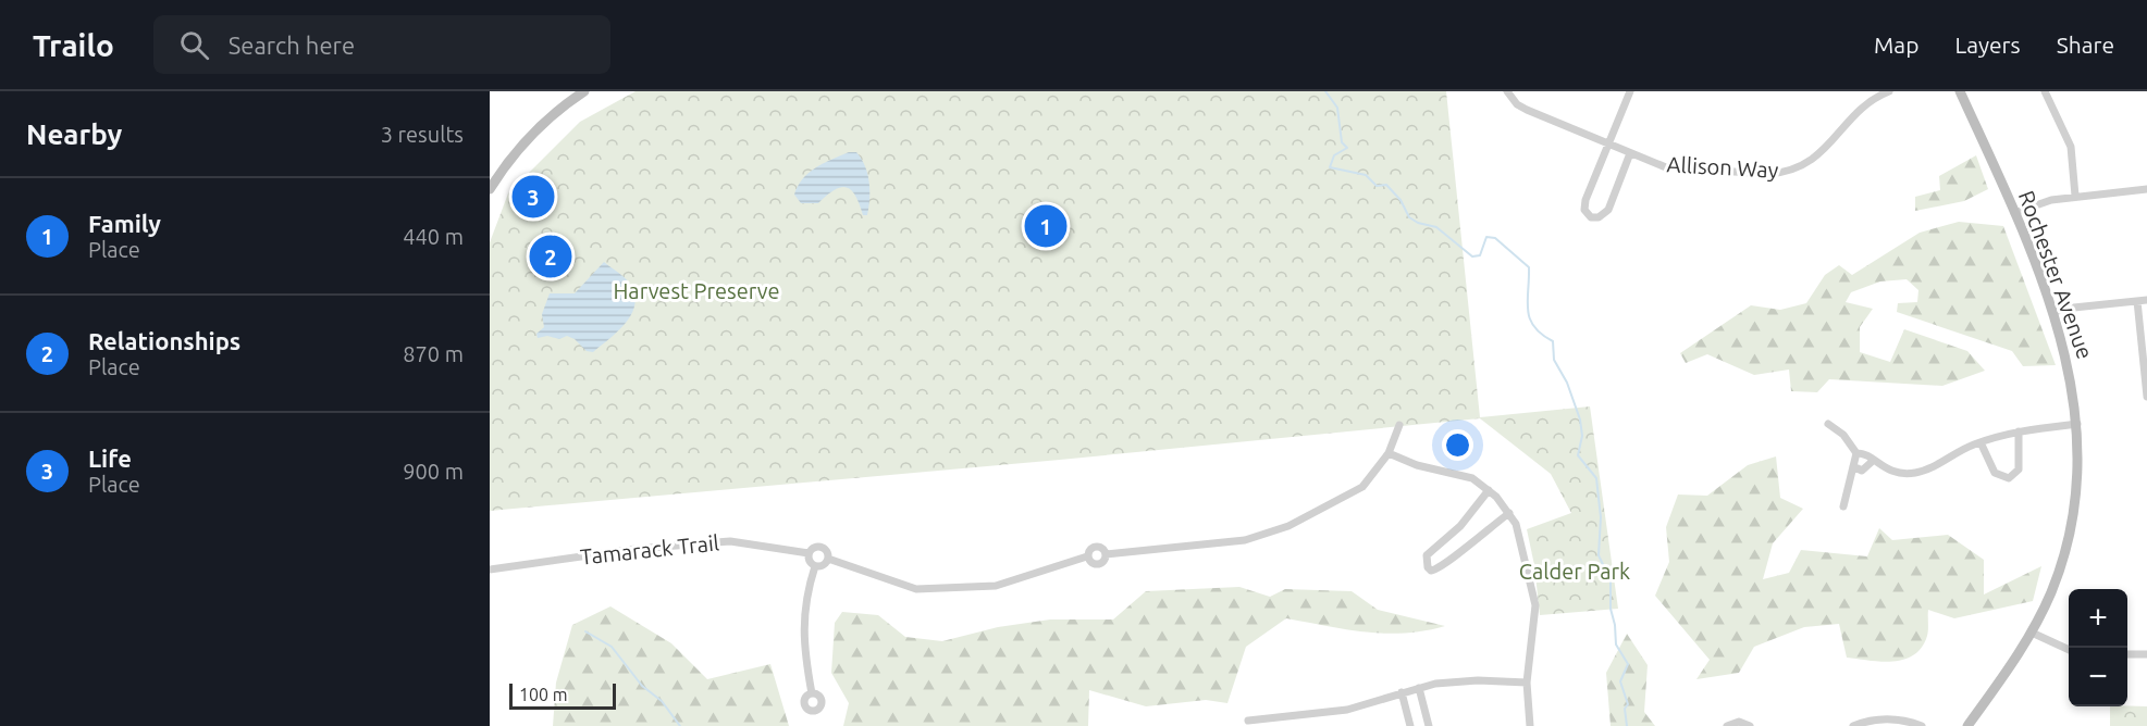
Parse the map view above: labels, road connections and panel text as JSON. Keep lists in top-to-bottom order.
{
  "streets": {
    "main road": ["Rochester Avenue"],
    "street": ["Allison Way", "Tamarack Trail"]
  },
  "parks": ["Harvest Preserve", "Calder Park"],
  "scale_bar": "100 m",
  "page": {
    "header": "Trailo",
    "search": "Search here",
    "nav": ["Map", "Layers", "Share"],
    "heading": ["Nearby", "3 results"],
    "pins": ["3", "1", "2"],
    "list": [
      {
        "mark": "1",
        "name": "Family",
        "note": "Place",
        "value": "440 m"
      },
      {
        "mark": "2",
        "name": "Relationships",
        "note": "Place",
        "value": "870 m"
      },
      {
        "mark": "3",
        "name": "Life",
        "note": "Place",
        "value": "900 m"
      }
    ],
    "map_buttons": ["+", "−"],
    "scale": "100 m"
  }
}
